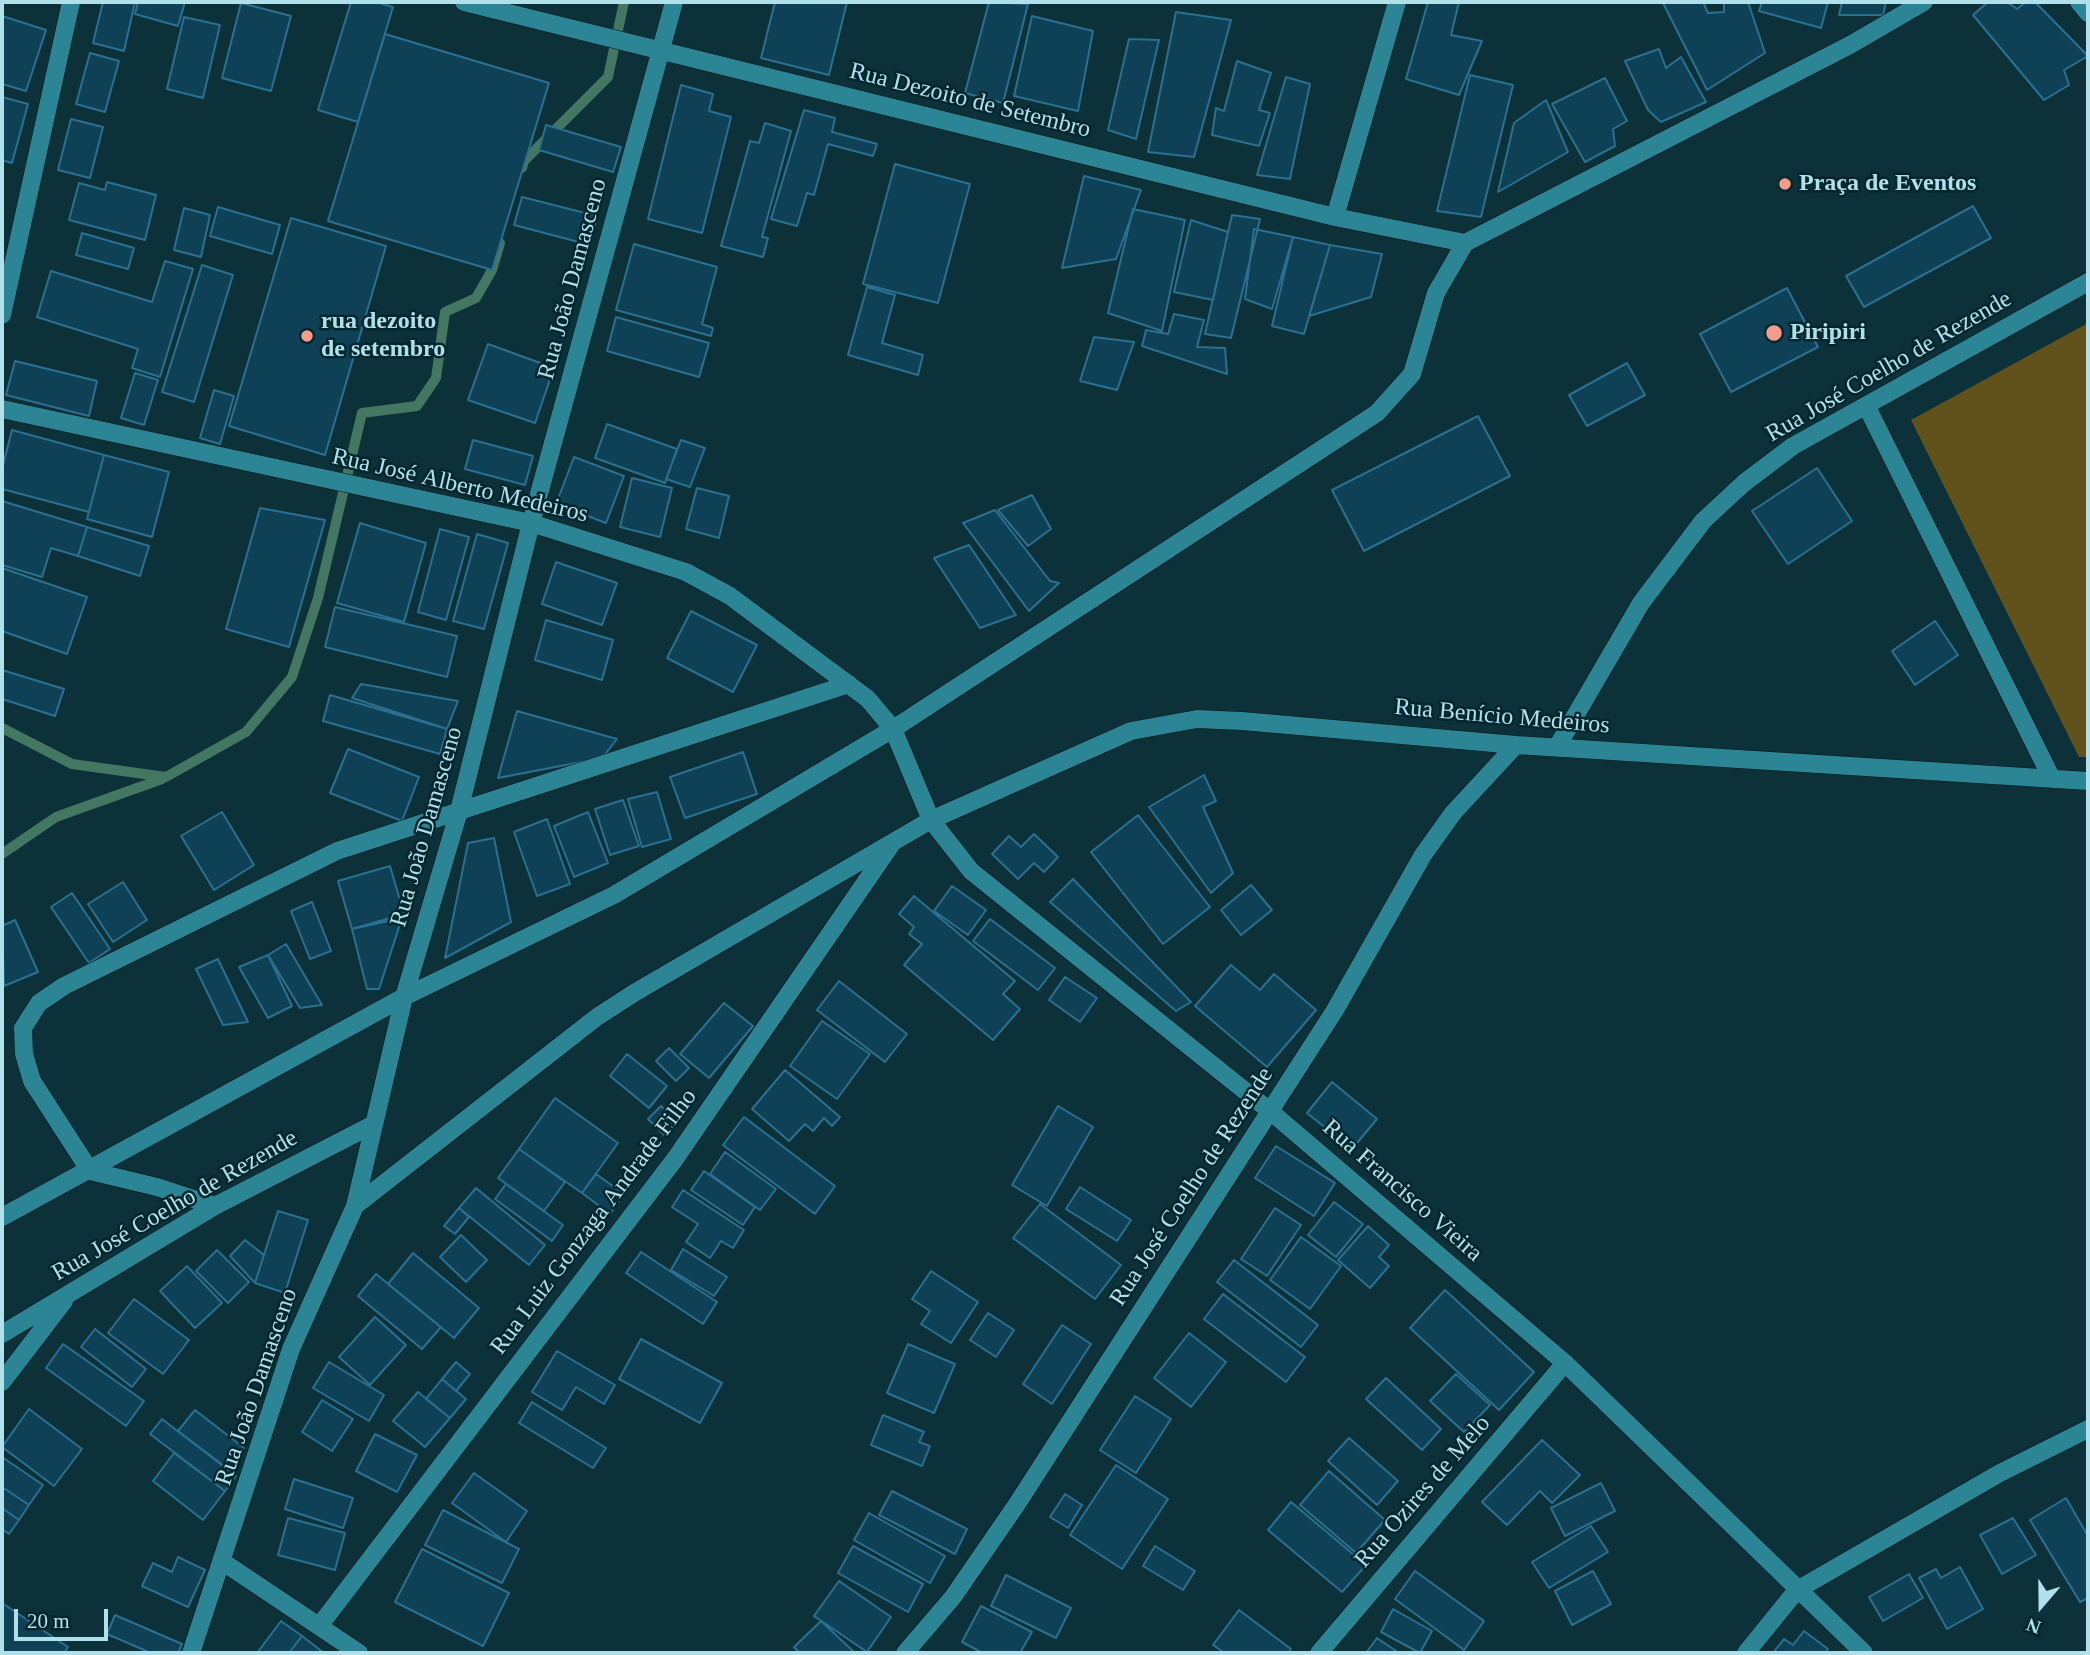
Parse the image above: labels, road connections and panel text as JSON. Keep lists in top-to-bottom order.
{
  "streets": {
    "street": [
      "Rua Dezoito de Setembro",
      "Rua João Damasceno",
      "Rua José Coelho de Rezende",
      "Rua José Alberto Medeiros",
      "Rua Benício Medeiros",
      "Rua Francisco Vieira",
      "Rua Luiz Gonzaga Andrade Filho",
      "Rua Ozires de Melo"
    ]
  },
  "crossings": [
    ["Rua Dezoito de Setembro", "Rua João Damasceno"],
    ["Rua João Damasceno", "Rua José Coelho de Rezende"],
    ["Rua João Damasceno", "Rua José Alberto Medeiros"],
    ["Rua João Damasceno", "Rua Benício Medeiros"],
    ["Rua José Coelho de Rezende", "Rua Benício Medeiros"],
    ["Rua José Coelho de Rezende", "Rua Francisco Vieira"],
    ["Rua José Alberto Medeiros", "Rua Francisco Vieira"],
    ["Rua Benício Medeiros", "Rua Francisco Vieira"],
    ["Rua Benício Medeiros", "Rua Luiz Gonzaga Andrade Filho"],
    ["Rua Francisco Vieira", "Rua Ozires de Melo"]
  ],
  "places": ["Praça de Eventos", "Piripiri", "rua dezoito de setembro"],
  "scale_bar": "20 m",
  "north": "bottom"
}
